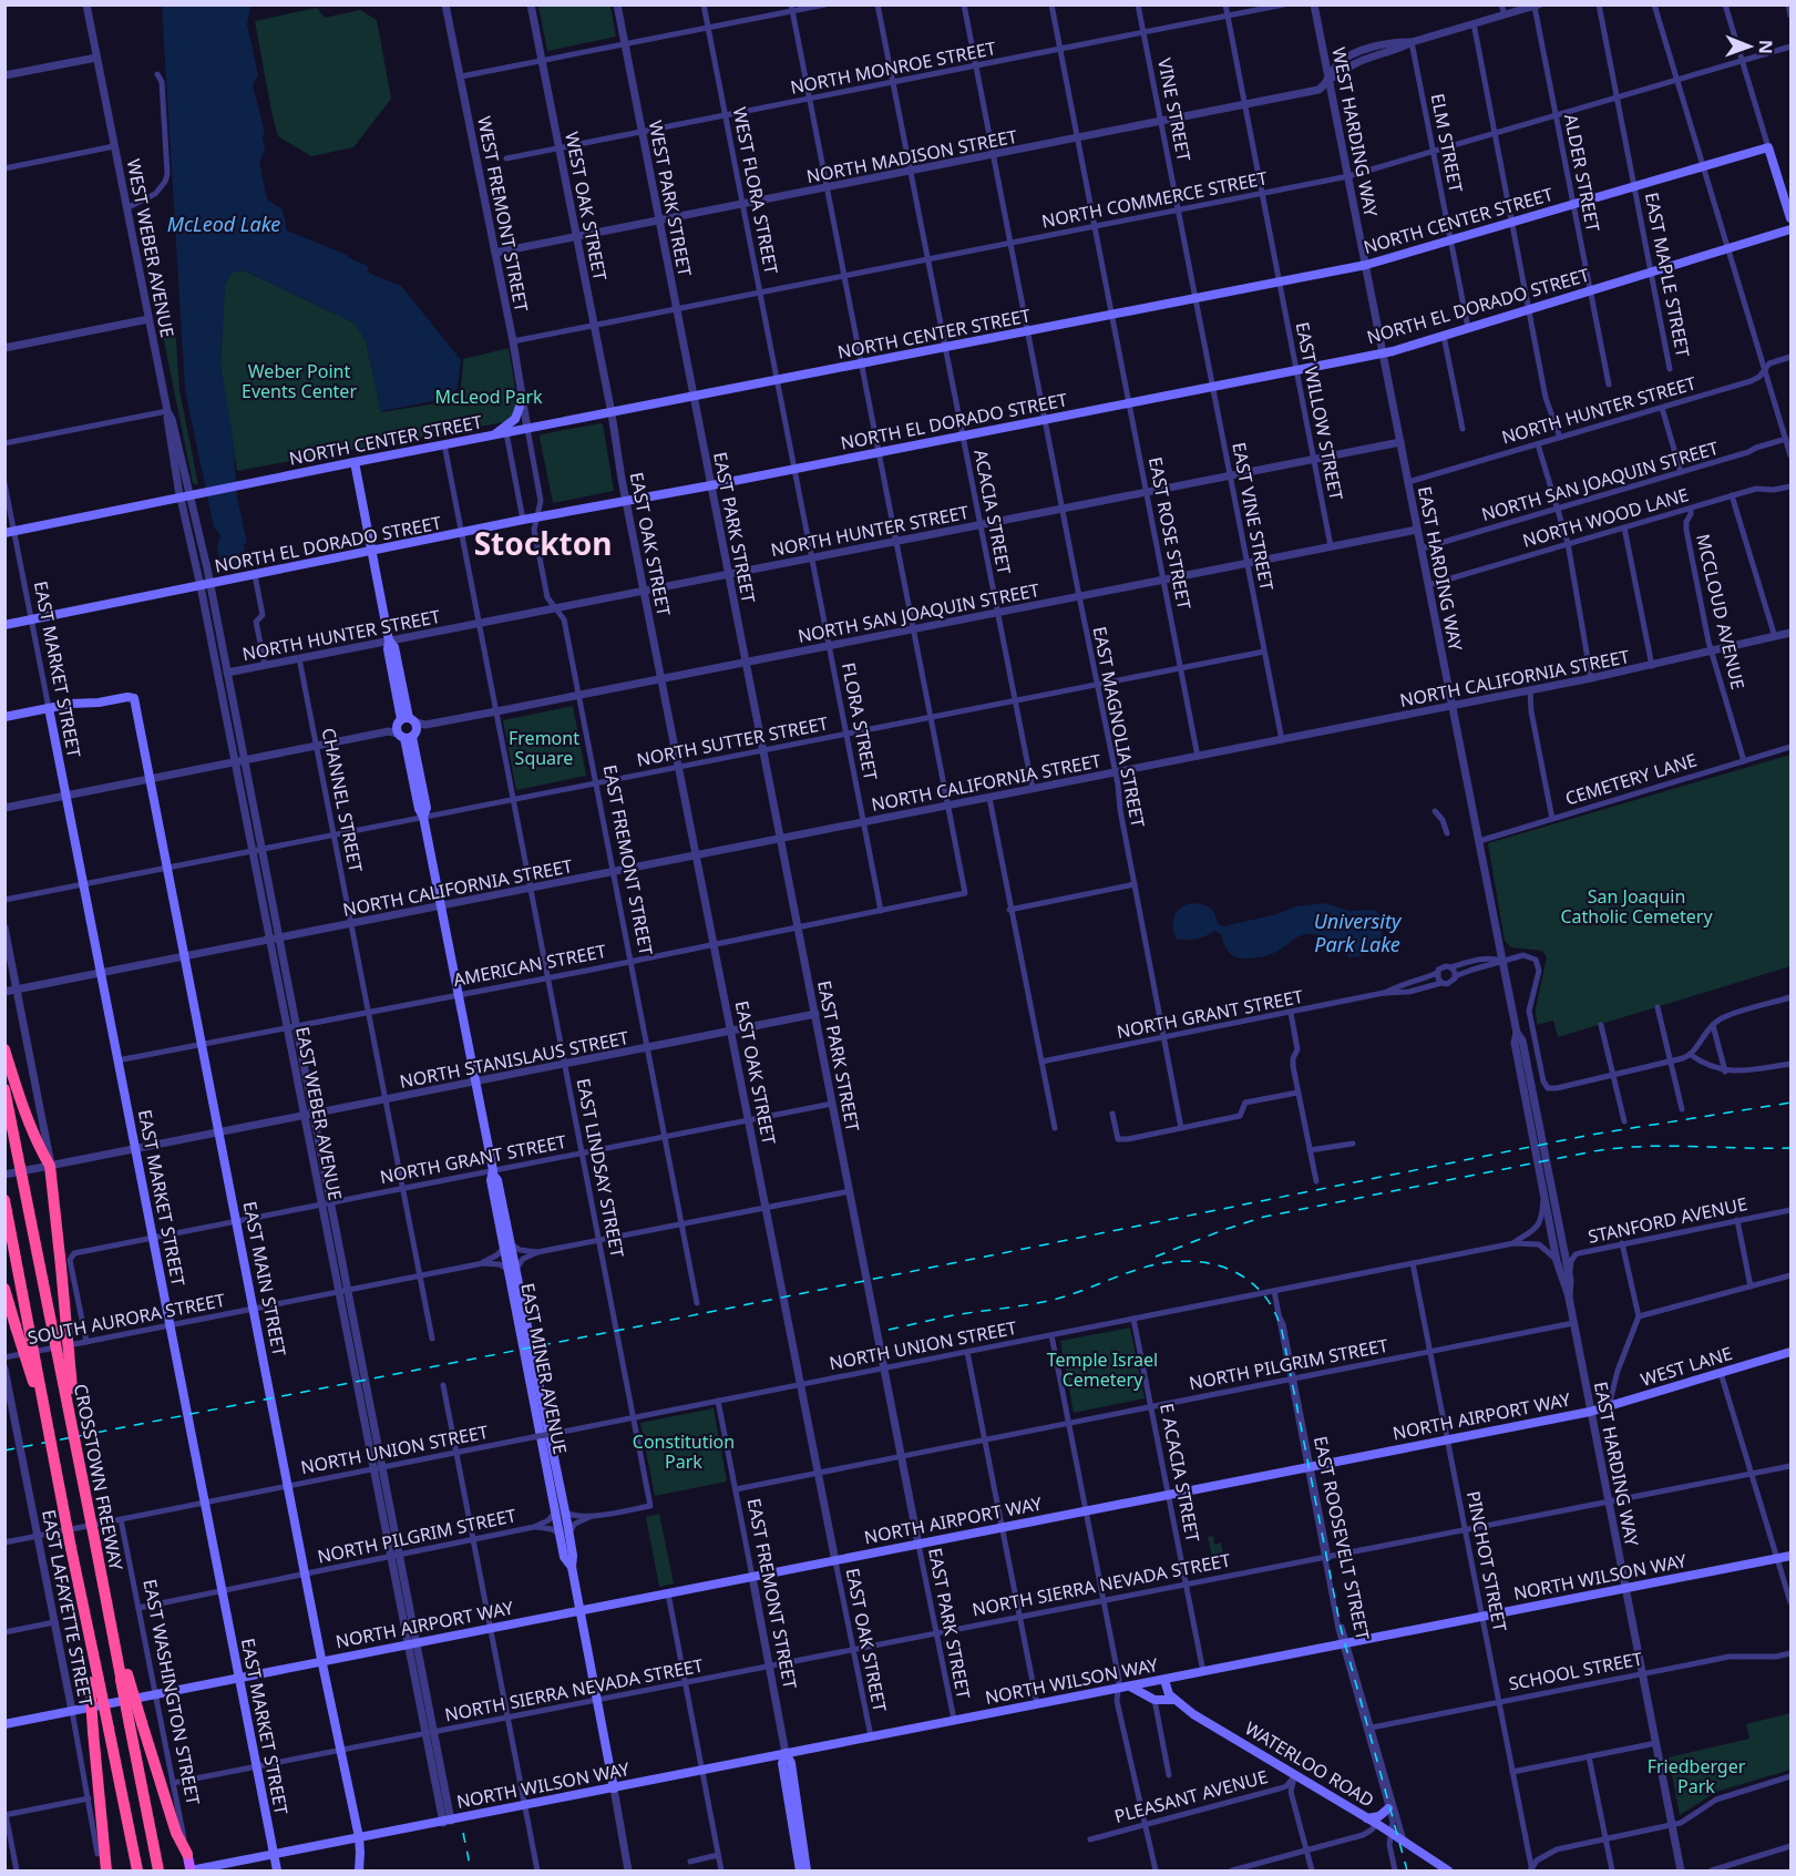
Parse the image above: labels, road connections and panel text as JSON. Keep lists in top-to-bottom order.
{
  "streets": {
    "highway": ["CROSSTOWN FREEWAY"],
    "main road": [
      "NORTH CENTER STREET",
      "NORTH EL DORADO STREET",
      "EAST MARKET STREET",
      "EAST FREMONT STREET",
      "EAST MAIN STREET",
      "WEST LANE",
      "EAST MINER AVENUE",
      "NORTH AIRPORT WAY",
      "NORTH WILSON WAY",
      "EAST WASHINGTON STREET",
      "WATERLOO ROAD"
    ],
    "street": [
      "NORTH MONROE STREET",
      "VINE STREET",
      "WEST HARDING WAY",
      "ELM STREET",
      "NORTH MADISON STREET",
      "ALDER STREET",
      "WEST FLORA STREET",
      "WEST PARK STREET",
      "NORTH COMMERCE STREET",
      "WEST OAK STREET",
      "WEST FREMONT STREET",
      "WEST WEBER AVENUE",
      "EAST MAPLE STREET",
      "NORTH HUNTER STREET",
      "EAST WILLOW STREET",
      "NORTH SAN JOAQUIN STREET",
      "ACACIA STREET",
      "EAST VINE STREET",
      "NORTH WOOD LANE",
      "EAST PARK STREET",
      "EAST ROSE STREET",
      "EAST OAK STREET",
      "EAST HARDING WAY",
      "MCCLOUD AVENUE",
      "NORTH CALIFORNIA STREET",
      "FLORA STREET",
      "EAST MAGNOLIA STREET",
      "NORTH SUTTER STREET",
      "CEMETERY LANE",
      "CHANNEL STREET",
      "AMERICAN STREET",
      "NORTH GRANT STREET",
      "NORTH STANISLAUS STREET",
      "EAST WEBER AVENUE",
      "EAST LINDSAY STREET",
      "STANFORD AVENUE",
      "SOUTH AURORA STREET",
      "NORTH UNION STREET",
      "NORTH PILGRIM STREET",
      "E ACACIA STREET",
      "EAST ROOSEVELT STREET",
      "PINCHOT STREET",
      "NORTH SIERRA NEVADA STREET",
      "EAST LAFAYETTE STREET",
      "SCHOOL STREET",
      "PLEASANT AVENUE"
    ]
  },
  "crossings": [
    ["NORTH MONROE STREET", "VINE STREET"],
    ["NORTH MONROE STREET", "WEST FLORA STREET"],
    ["NORTH MONROE STREET", "WEST PARK STREET"],
    ["NORTH MONROE STREET", "WEST OAK STREET"],
    ["NORTH MONROE STREET", "EAST WILLOW STREET"],
    ["NORTH MONROE STREET", "ACACIA STREET"],
    ["NORTH MONROE STREET", "EAST ROSE STREET"],
    ["NORTH MONROE STREET", "EAST MAGNOLIA STREET"],
    ["VINE STREET", "NORTH MADISON STREET"],
    ["VINE STREET", "NORTH COMMERCE STREET"],
    ["VINE STREET", "NORTH CENTER STREET"],
    ["VINE STREET", "EAST VINE STREET"],
    ["WEST HARDING WAY", "NORTH MADISON STREET"],
    ["WEST HARDING WAY", "NORTH COMMERCE STREET"],
    ["WEST HARDING WAY", "NORTH CENTER STREET"],
    ["WEST HARDING WAY", "EAST HARDING WAY"],
    ["ELM STREET", "NORTH MADISON STREET"],
    ["ELM STREET", "NORTH COMMERCE STREET"],
    ["ELM STREET", "NORTH CENTER STREET"],
    ["ELM STREET", "NORTH EL DORADO STREET"],
    ["NORTH MADISON STREET", "WEST FLORA STREET"],
    ["NORTH MADISON STREET", "WEST PARK STREET"],
    ["NORTH MADISON STREET", "WEST OAK STREET"],
    ["NORTH MADISON STREET", "WEST FREMONT STREET"],
    ["NORTH MADISON STREET", "EAST WILLOW STREET"],
    ["NORTH MADISON STREET", "ACACIA STREET"],
    ["NORTH MADISON STREET", "EAST ROSE STREET"],
    ["NORTH MADISON STREET", "EAST MAGNOLIA STREET"],
    ["ALDER STREET", "NORTH COMMERCE STREET"],
    ["ALDER STREET", "NORTH CENTER STREET"],
    ["ALDER STREET", "NORTH EL DORADO STREET"],
    ["WEST FLORA STREET", "NORTH COMMERCE STREET"],
    ["WEST FLORA STREET", "NORTH CENTER STREET"],
    ["WEST FLORA STREET", "FLORA STREET"],
    ["WEST PARK STREET", "NORTH COMMERCE STREET"],
    ["WEST PARK STREET", "NORTH CENTER STREET"],
    ["WEST PARK STREET", "EAST PARK STREET"],
    ["NORTH COMMERCE STREET", "WEST OAK STREET"],
    ["NORTH COMMERCE STREET", "WEST FREMONT STREET"],
    ["NORTH COMMERCE STREET", "EAST MAPLE STREET"],
    ["NORTH COMMERCE STREET", "EAST WILLOW STREET"],
    ["NORTH COMMERCE STREET", "ACACIA STREET"],
    ["NORTH COMMERCE STREET", "EAST ROSE STREET"],
    ["NORTH COMMERCE STREET", "EAST MAGNOLIA STREET"],
    ["WEST OAK STREET", "NORTH CENTER STREET"],
    ["WEST OAK STREET", "EAST OAK STREET"],
    ["WEST FREMONT STREET", "NORTH CENTER STREET"],
    ["WEST FREMONT STREET", "EAST FREMONT STREET"],
    ["NORTH CENTER STREET", "WEST WEBER AVENUE"],
    ["NORTH CENTER STREET", "EAST MAPLE STREET"],
    ["NORTH CENTER STREET", "EAST WILLOW STREET"],
    ["NORTH CENTER STREET", "ACACIA STREET"],
    ["NORTH CENTER STREET", "EAST VINE STREET"],
    ["NORTH CENTER STREET", "EAST PARK STREET"],
    ["NORTH CENTER STREET", "EAST ROSE STREET"],
    ["NORTH CENTER STREET", "EAST OAK STREET"],
    ["NORTH CENTER STREET", "EAST HARDING WAY"],
    ["NORTH CENTER STREET", "EAST MARKET STREET"],
    ["NORTH CENTER STREET", "FLORA STREET"],
    ["NORTH CENTER STREET", "EAST MAGNOLIA STREET"],
    ["NORTH CENTER STREET", "EAST FREMONT STREET"],
    ["NORTH CENTER STREET", "EAST WEBER AVENUE"],
    ["NORTH CENTER STREET", "EAST LINDSAY STREET"],
    ["NORTH CENTER STREET", "EAST MINER AVENUE"],
    ["WEST WEBER AVENUE", "EAST WEBER AVENUE"],
    ["EAST MAPLE STREET", "NORTH EL DORADO STREET"],
    ["NORTH EL DORADO STREET", "EAST WILLOW STREET"],
    ["NORTH EL DORADO STREET", "ACACIA STREET"],
    ["NORTH EL DORADO STREET", "EAST VINE STREET"],
    ["NORTH EL DORADO STREET", "EAST PARK STREET"],
    ["NORTH EL DORADO STREET", "EAST ROSE STREET"],
    ["NORTH EL DORADO STREET", "EAST OAK STREET"],
    ["NORTH EL DORADO STREET", "EAST HARDING WAY"],
    ["NORTH EL DORADO STREET", "EAST MARKET STREET"],
    ["NORTH EL DORADO STREET", "FLORA STREET"],
    ["NORTH EL DORADO STREET", "EAST MAGNOLIA STREET"],
    ["NORTH EL DORADO STREET", "EAST FREMONT STREET"],
    ["NORTH EL DORADO STREET", "EAST WEBER AVENUE"],
    ["NORTH EL DORADO STREET", "EAST LINDSAY STREET"],
    ["NORTH EL DORADO STREET", "EAST MINER AVENUE"],
    ["NORTH HUNTER STREET", "EAST WILLOW STREET"],
    ["NORTH HUNTER STREET", "ACACIA STREET"],
    ["NORTH HUNTER STREET", "EAST VINE STREET"],
    ["NORTH HUNTER STREET", "EAST PARK STREET"],
    ["NORTH HUNTER STREET", "EAST ROSE STREET"],
    ["NORTH HUNTER STREET", "EAST OAK STREET"],
    ["NORTH HUNTER STREET", "EAST HARDING WAY"],
    ["NORTH HUNTER STREET", "FLORA STREET"],
    ["NORTH HUNTER STREET", "EAST MAGNOLIA STREET"],
    ["NORTH HUNTER STREET", "CHANNEL STREET"],
    ["NORTH HUNTER STREET", "EAST FREMONT STREET"],
    ["NORTH HUNTER STREET", "EAST WEBER AVENUE"],
    ["NORTH HUNTER STREET", "EAST LINDSAY STREET"],
    ["NORTH HUNTER STREET", "EAST MINER AVENUE"],
    ["EAST WILLOW STREET", "NORTH SAN JOAQUIN STREET"],
    ["NORTH SAN JOAQUIN STREET", "ACACIA STREET"],
    ["NORTH SAN JOAQUIN STREET", "EAST VINE STREET"],
    ["NORTH SAN JOAQUIN STREET", "EAST PARK STREET"],
    ["NORTH SAN JOAQUIN STREET", "EAST ROSE STREET"],
    ["NORTH SAN JOAQUIN STREET", "EAST OAK STREET"],
    ["NORTH SAN JOAQUIN STREET", "EAST HARDING WAY"],
    ["NORTH SAN JOAQUIN STREET", "EAST MARKET STREET"],
    ["NORTH SAN JOAQUIN STREET", "FLORA STREET"],
    ["NORTH SAN JOAQUIN STREET", "EAST MAGNOLIA STREET"],
    ["NORTH SAN JOAQUIN STREET", "CHANNEL STREET"],
    ["NORTH SAN JOAQUIN STREET", "EAST FREMONT STREET"],
    ["NORTH SAN JOAQUIN STREET", "EAST WEBER AVENUE"],
    ["NORTH SAN JOAQUIN STREET", "EAST LINDSAY STREET"],
    ["NORTH SAN JOAQUIN STREET", "EAST MAIN STREET"],
    ["NORTH SAN JOAQUIN STREET", "EAST MINER AVENUE"],
    ["ACACIA STREET", "NORTH CALIFORNIA STREET"],
    ["ACACIA STREET", "NORTH SUTTER STREET"],
    ["EAST VINE STREET", "NORTH CALIFORNIA STREET"],
    ["EAST VINE STREET", "NORTH SUTTER STREET"],
    ["NORTH WOOD LANE", "EAST HARDING WAY"],
    ["NORTH WOOD LANE", "MCCLOUD AVENUE"],
    ["EAST PARK STREET", "NORTH CALIFORNIA STREET"],
    ["EAST PARK STREET", "NORTH SUTTER STREET"],
    ["EAST PARK STREET", "AMERICAN STREET"],
    ["EAST PARK STREET", "NORTH GRANT STREET"],
    ["EAST PARK STREET", "NORTH STANISLAUS STREET"],
    ["EAST PARK STREET", "NORTH UNION STREET"],
    ["EAST PARK STREET", "NORTH PILGRIM STREET"],
    ["EAST PARK STREET", "NORTH AIRPORT WAY"],
    ["EAST PARK STREET", "NORTH WILSON WAY"],
    ["EAST PARK STREET", "NORTH SIERRA NEVADA STREET"],
    ["EAST ROSE STREET", "NORTH CALIFORNIA STREET"],
    ["EAST ROSE STREET", "NORTH SUTTER STREET"],
    ["EAST OAK STREET", "NORTH CALIFORNIA STREET"],
    ["EAST OAK STREET", "NORTH SUTTER STREET"],
    ["EAST OAK STREET", "AMERICAN STREET"],
    ["EAST OAK STREET", "NORTH GRANT STREET"],
    ["EAST OAK STREET", "NORTH STANISLAUS STREET"],
    ["EAST OAK STREET", "NORTH UNION STREET"],
    ["EAST OAK STREET", "NORTH PILGRIM STREET"],
    ["EAST OAK STREET", "NORTH AIRPORT WAY"],
    ["EAST OAK STREET", "NORTH WILSON WAY"],
    ["EAST OAK STREET", "NORTH SIERRA NEVADA STREET"],
    ["EAST HARDING WAY", "NORTH CALIFORNIA STREET"],
    ["EAST HARDING WAY", "CEMETERY LANE"],
    ["EAST HARDING WAY", "NORTH GRANT STREET"],
    ["EAST HARDING WAY", "STANFORD AVENUE"],
    ["EAST HARDING WAY", "NORTH UNION STREET"],
    ["EAST HARDING WAY", "NORTH PILGRIM STREET"],
    ["EAST HARDING WAY", "WEST LANE"],
    ["EAST HARDING WAY", "NORTH AIRPORT WAY"],
    ["EAST HARDING WAY", "NORTH WILSON WAY"],
    ["EAST HARDING WAY", "NORTH SIERRA NEVADA STREET"],
    ["EAST HARDING WAY", "SCHOOL STREET"],
    ["MCCLOUD AVENUE", "NORTH CALIFORNIA STREET"],
    ["MCCLOUD AVENUE", "CEMETERY LANE"],
    ["EAST MARKET STREET", "NORTH CALIFORNIA STREET"],
    ["EAST MARKET STREET", "NORTH SUTTER STREET"],
    ["EAST MARKET STREET", "AMERICAN STREET"],
    ["EAST MARKET STREET", "NORTH GRANT STREET"],
    ["EAST MARKET STREET", "NORTH STANISLAUS STREET"],
    ["EAST MARKET STREET", "EAST MAIN STREET"],
    ["EAST MARKET STREET", "SOUTH AURORA STREET"],
    ["EAST MARKET STREET", "NORTH UNION STREET"],
    ["EAST MARKET STREET", "NORTH PILGRIM STREET"],
    ["EAST MARKET STREET", "NORTH AIRPORT WAY"],
    ["EAST MARKET STREET", "NORTH WILSON WAY"],
    ["EAST MARKET STREET", "NORTH SIERRA NEVADA STREET"],
    ["NORTH CALIFORNIA STREET", "FLORA STREET"],
    ["NORTH CALIFORNIA STREET", "EAST MAGNOLIA STREET"],
    ["NORTH CALIFORNIA STREET", "CHANNEL STREET"],
    ["NORTH CALIFORNIA STREET", "EAST FREMONT STREET"],
    ["NORTH CALIFORNIA STREET", "AMERICAN STREET"],
    ["NORTH CALIFORNIA STREET", "EAST WEBER AVENUE"],
    ["NORTH CALIFORNIA STREET", "EAST LINDSAY STREET"],
    ["NORTH CALIFORNIA STREET", "EAST MAIN STREET"],
    ["NORTH CALIFORNIA STREET", "EAST MINER AVENUE"],
    ["FLORA STREET", "NORTH SUTTER STREET"],
    ["FLORA STREET", "AMERICAN STREET"],
    ["EAST MAGNOLIA STREET", "NORTH SUTTER STREET"],
    ["EAST MAGNOLIA STREET", "NORTH GRANT STREET"],
    ["NORTH SUTTER STREET", "CHANNEL STREET"],
    ["NORTH SUTTER STREET", "EAST FREMONT STREET"],
    ["NORTH SUTTER STREET", "EAST WEBER AVENUE"],
    ["NORTH SUTTER STREET", "EAST LINDSAY STREET"],
    ["NORTH SUTTER STREET", "EAST MAIN STREET"],
    ["NORTH SUTTER STREET", "EAST MINER AVENUE"],
    ["CHANNEL STREET", "AMERICAN STREET"],
    ["CHANNEL STREET", "NORTH GRANT STREET"],
    ["CHANNEL STREET", "NORTH STANISLAUS STREET"],
    ["CHANNEL STREET", "SOUTH AURORA STREET"],
    ["EAST FREMONT STREET", "AMERICAN STREET"],
    ["EAST FREMONT STREET", "NORTH GRANT STREET"],
    ["EAST FREMONT STREET", "NORTH STANISLAUS STREET"],
    ["EAST FREMONT STREET", "NORTH UNION STREET"],
    ["EAST FREMONT STREET", "NORTH PILGRIM STREET"],
    ["EAST FREMONT STREET", "NORTH AIRPORT WAY"],
    ["EAST FREMONT STREET", "NORTH WILSON WAY"],
    ["EAST FREMONT STREET", "NORTH SIERRA NEVADA STREET"],
    ["AMERICAN STREET", "EAST WEBER AVENUE"],
    ["AMERICAN STREET", "EAST LINDSAY STREET"],
    ["AMERICAN STREET", "EAST MAIN STREET"],
    ["AMERICAN STREET", "EAST MINER AVENUE"],
    ["NORTH GRANT STREET", "EAST WEBER AVENUE"],
    ["NORTH GRANT STREET", "EAST LINDSAY STREET"],
    ["NORTH GRANT STREET", "EAST MAIN STREET"],
    ["NORTH GRANT STREET", "EAST MINER AVENUE"],
    ["NORTH STANISLAUS STREET", "EAST WEBER AVENUE"],
    ["NORTH STANISLAUS STREET", "EAST LINDSAY STREET"],
    ["NORTH STANISLAUS STREET", "EAST MAIN STREET"],
    ["NORTH STANISLAUS STREET", "EAST MINER AVENUE"],
    ["EAST WEBER AVENUE", "SOUTH AURORA STREET"],
    ["EAST WEBER AVENUE", "NORTH UNION STREET"],
    ["EAST WEBER AVENUE", "NORTH PILGRIM STREET"],
    ["EAST WEBER AVENUE", "NORTH AIRPORT WAY"],
    ["EAST WEBER AVENUE", "NORTH WILSON WAY"],
    ["EAST WEBER AVENUE", "NORTH SIERRA NEVADA STREET"],
    ["EAST LINDSAY STREET", "NORTH UNION STREET"],
    ["EAST MAIN STREET", "SOUTH AURORA STREET"],
    ["EAST MAIN STREET", "NORTH UNION STREET"],
    ["EAST MAIN STREET", "NORTH PILGRIM STREET"],
    ["EAST MAIN STREET", "NORTH AIRPORT WAY"],
    ["EAST MAIN STREET", "NORTH WILSON WAY"],
    ["EAST MAIN STREET", "NORTH SIERRA NEVADA STREET"],
    ["NORTH UNION STREET", "E ACACIA STREET"],
    ["NORTH UNION STREET", "EAST ROOSEVELT STREET"],
    ["NORTH UNION STREET", "PINCHOT STREET"],
    ["NORTH UNION STREET", "EAST LAFAYETTE STREET"],
    ["NORTH UNION STREET", "EAST WASHINGTON STREET"],
    ["NORTH PILGRIM STREET", "EAST MINER AVENUE"],
    ["NORTH PILGRIM STREET", "E ACACIA STREET"],
    ["NORTH PILGRIM STREET", "EAST ROOSEVELT STREET"],
    ["NORTH PILGRIM STREET", "PINCHOT STREET"],
    ["NORTH PILGRIM STREET", "EAST WASHINGTON STREET"],
    ["WEST LANE", "NORTH AIRPORT WAY"],
    ["EAST MINER AVENUE", "NORTH AIRPORT WAY"],
    ["EAST MINER AVENUE", "NORTH WILSON WAY"],
    ["EAST MINER AVENUE", "NORTH SIERRA NEVADA STREET"],
    ["NORTH AIRPORT WAY", "E ACACIA STREET"],
    ["NORTH AIRPORT WAY", "EAST ROOSEVELT STREET"],
    ["NORTH AIRPORT WAY", "PINCHOT STREET"],
    ["NORTH AIRPORT WAY", "EAST LAFAYETTE STREET"],
    ["NORTH AIRPORT WAY", "EAST WASHINGTON STREET"],
    ["E ACACIA STREET", "NORTH WILSON WAY"],
    ["E ACACIA STREET", "NORTH SIERRA NEVADA STREET"],
    ["EAST ROOSEVELT STREET", "NORTH WILSON WAY"],
    ["EAST ROOSEVELT STREET", "NORTH SIERRA NEVADA STREET"],
    ["EAST ROOSEVELT STREET", "SCHOOL STREET"],
    ["EAST ROOSEVELT STREET", "WATERLOO ROAD"],
    ["PINCHOT STREET", "NORTH WILSON WAY"],
    ["PINCHOT STREET", "NORTH SIERRA NEVADA STREET"],
    ["PINCHOT STREET", "SCHOOL STREET"],
    ["NORTH WILSON WAY", "EAST WASHINGTON STREET"],
    ["NORTH SIERRA NEVADA STREET", "EAST WASHINGTON STREET"],
    ["WATERLOO ROAD", "PLEASANT AVENUE"]
  ],
  "districts": ["Stockton"],
  "water": ["McLeod Lake", "University Park Lake"],
  "parks": [
    "Weber Point Events Center",
    "McLeod Park",
    "Fremont Square",
    "San Joaquin Catholic Cemetery",
    "Temple Israel Cemetery",
    "Constitution Park",
    "Friedberger Park"
  ],
  "north": "right"
}
